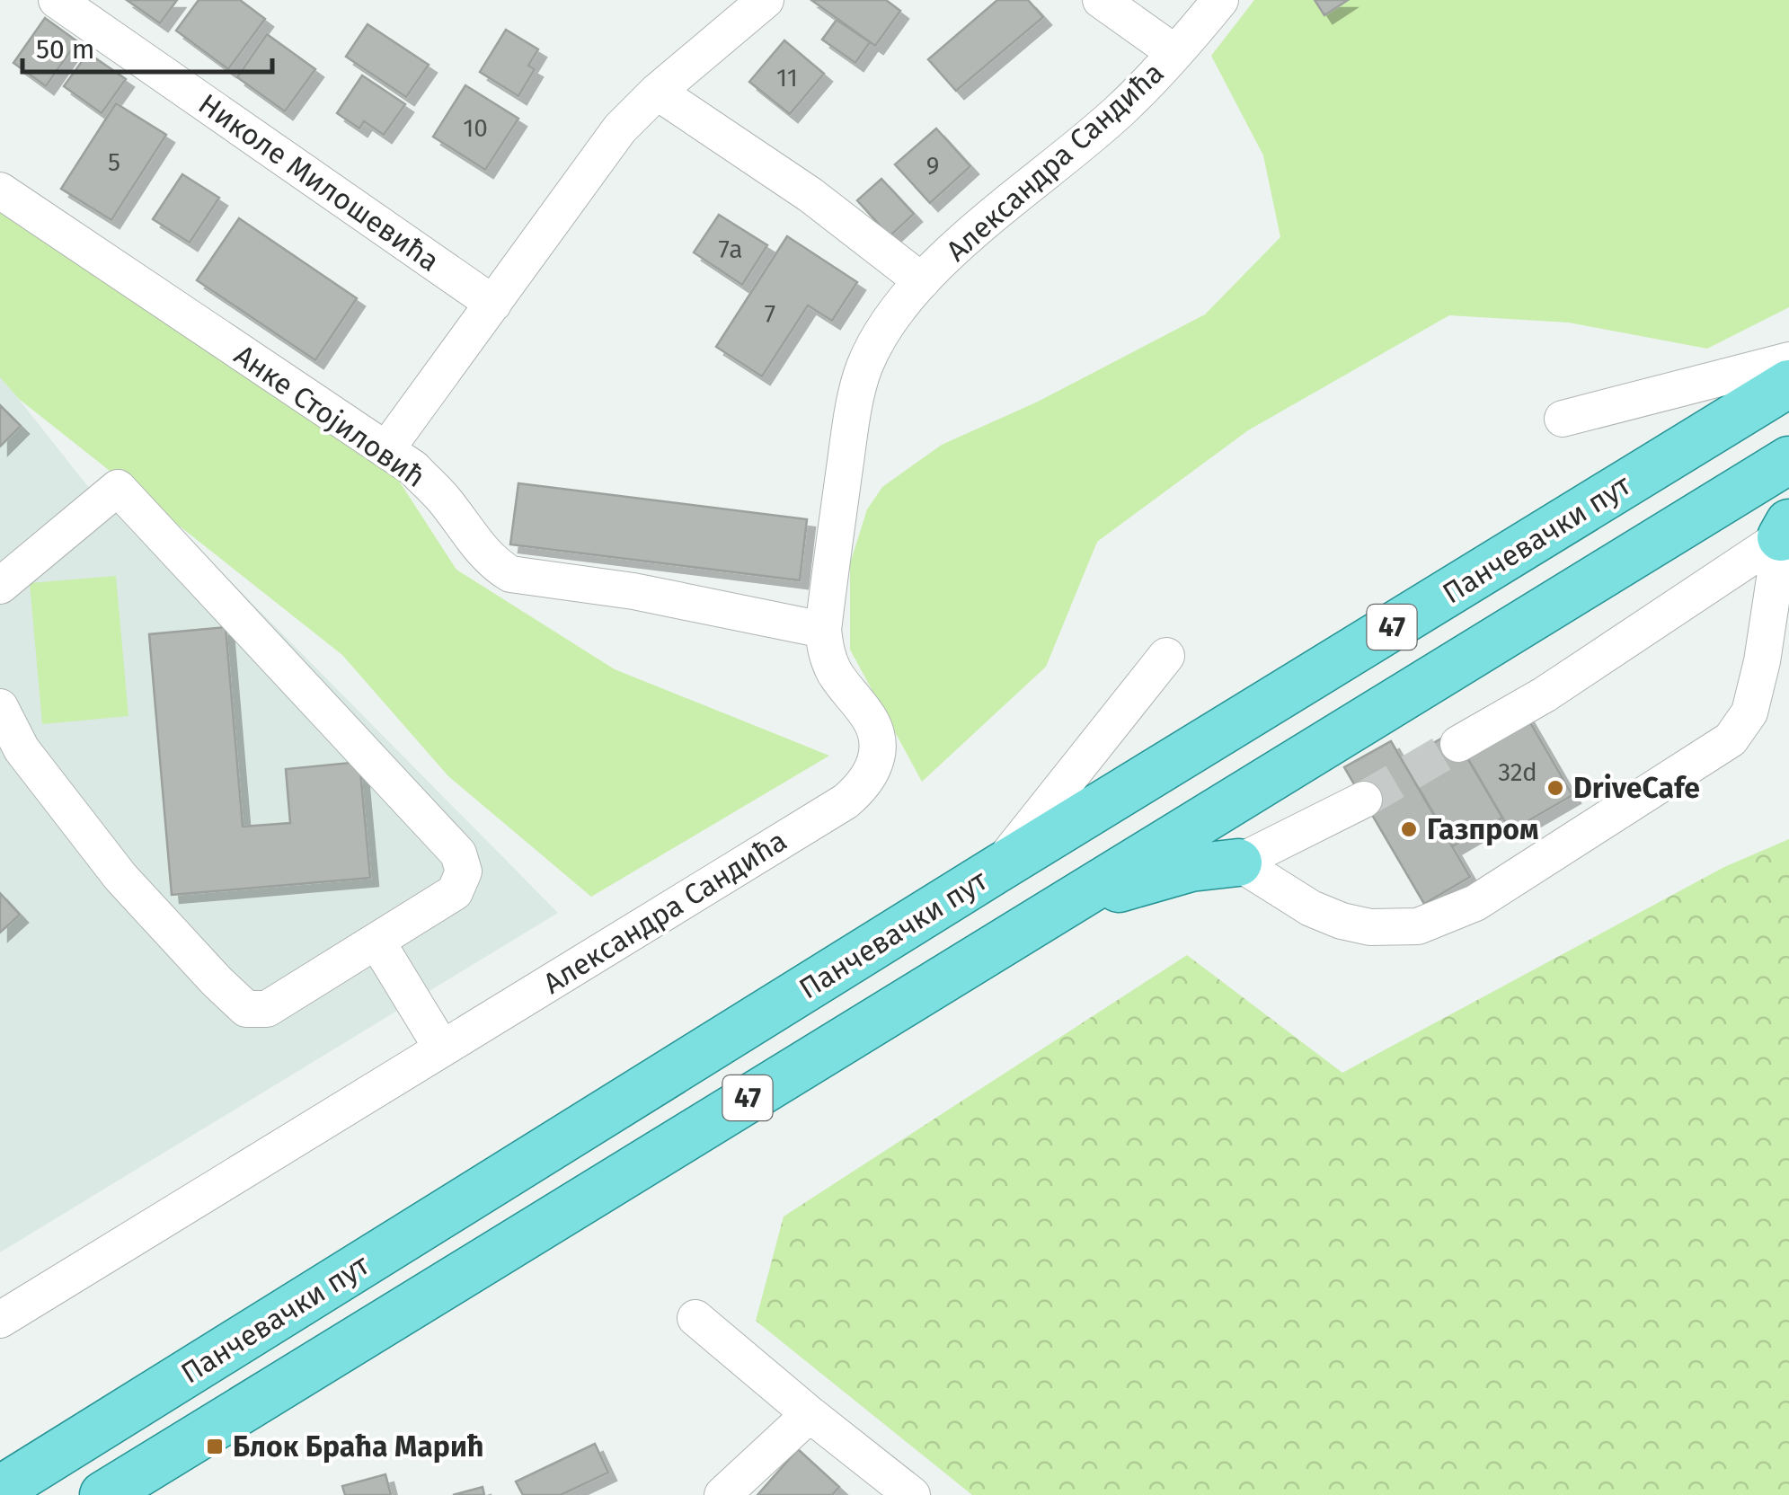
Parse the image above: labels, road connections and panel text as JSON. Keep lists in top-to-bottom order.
{
  "streets": {
    "main road": ["Панчевачки пут", "47"],
    "street": ["Александра Сандића", "Николе Милошевића", "Анке Стојиловић"]
  },
  "crossings": [
    ["Александра Сандића", "Анке Стојиловић"]
  ],
  "places": {
    "other": ["DriveCafe", "Газпром"],
    "transit": ["Блок Браћа Марић"]
  },
  "house_numbers": [
    "11",
    "10",
    "5",
    "9",
    "7a",
    "7",
    "32d"
  ],
  "scale_bar": "50 m"
}
